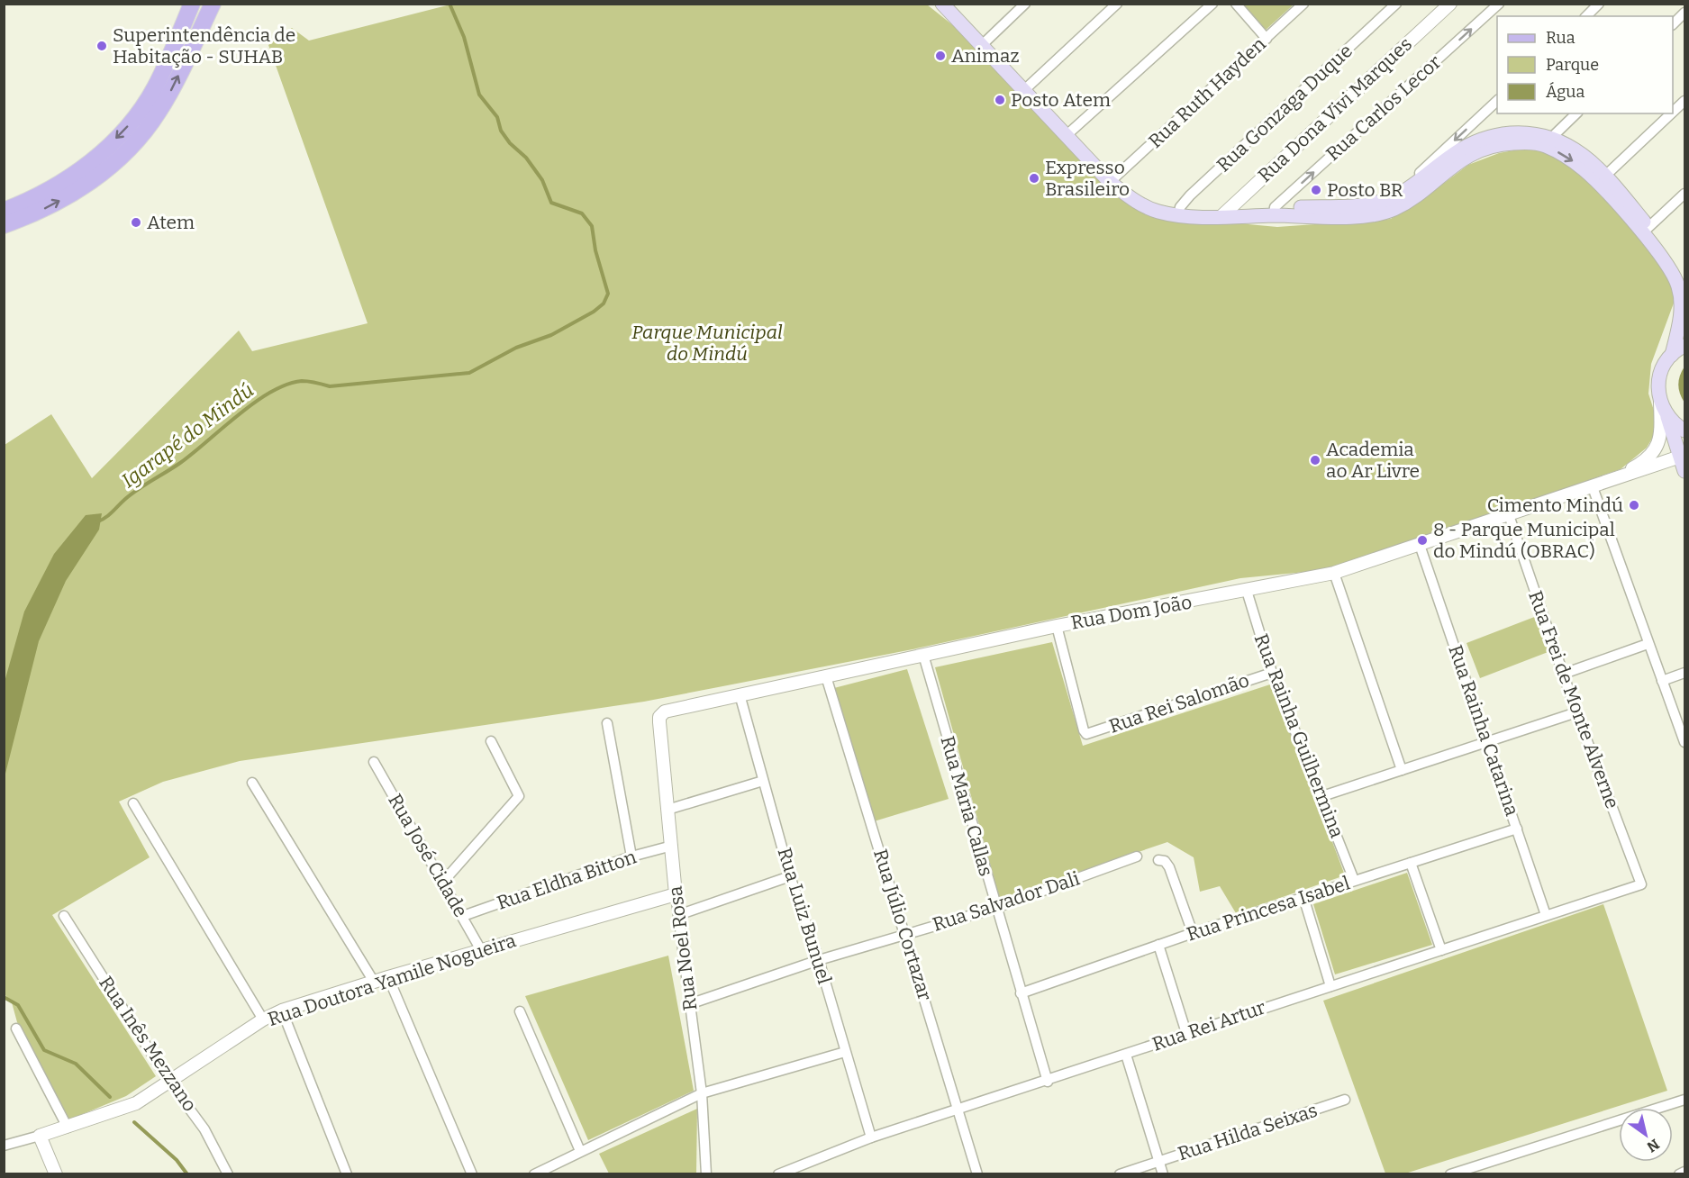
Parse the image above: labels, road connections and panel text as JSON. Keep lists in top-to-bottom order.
{
  "streets": {
    "street": [
      "Rua Ruth Hayden",
      "Rua Gonzaga Duque",
      "Rua Carlos Lecor",
      "Rua Dona Vivi Marques",
      "Rua Dom João",
      "Rua Frei de Monte Alverne",
      "Rua Rei Salomão",
      "Rua Rainha Catarina",
      "Rua Rainha Guilhermina",
      "Rua Maria Callas",
      "Rua José Cidade",
      "Rua Eldha Bitton",
      "Rua Salvador Dali",
      "Rua Princesa Isabel",
      "Rua Luiz Bunuel",
      "Rua Júlio Cortazar",
      "Rua Noel Rosa",
      "Rua Doutora Yamile Nogueira",
      "Rua Rei Artur",
      "Rua Inês Mezzano",
      "Rua Hilda Seixas"
    ]
  },
  "crossings": [
    ["Rua Dom João", "Rua Frei de Monte Alverne"],
    ["Rua Dom João", "Rua Rei Salomão"],
    ["Rua Dom João", "Rua Rainha Catarina"],
    ["Rua Dom João", "Rua Rainha Guilhermina"],
    ["Rua Dom João", "Rua Maria Callas"],
    ["Rua Dom João", "Rua Luiz Bunuel"],
    ["Rua Dom João", "Rua Júlio Cortazar"],
    ["Rua Dom João", "Rua Noel Rosa"],
    ["Rua Frei de Monte Alverne", "Rua Rei Artur"],
    ["Rua Rei Salomão", "Rua Rainha Guilhermina"],
    ["Rua Rainha Catarina", "Rua Princesa Isabel"],
    ["Rua Rainha Catarina", "Rua Rei Artur"],
    ["Rua Rainha Guilhermina", "Rua Princesa Isabel"],
    ["Rua Maria Callas", "Rua Salvador Dali"],
    ["Rua Maria Callas", "Rua Princesa Isabel"],
    ["Rua Maria Callas", "Rua Rei Artur"],
    ["Rua José Cidade", "Rua Eldha Bitton"],
    ["Rua José Cidade", "Rua Doutora Yamile Nogueira"],
    ["Rua Eldha Bitton", "Rua Noel Rosa"],
    ["Rua Salvador Dali", "Rua Luiz Bunuel"],
    ["Rua Salvador Dali", "Rua Júlio Cortazar"],
    ["Rua Salvador Dali", "Rua Noel Rosa"],
    ["Rua Luiz Bunuel", "Rua Rei Artur"],
    ["Rua Júlio Cortazar", "Rua Rei Artur"],
    ["Rua Noel Rosa", "Rua Doutora Yamile Nogueira"],
    ["Rua Doutora Yamile Nogueira", "Rua Inês Mezzano"]
  ],
  "water": ["Igarapé do Mindú"],
  "parks": ["Parque Municipal do Mindú"],
  "places": [
    "Superintendência de Habitação - SUHAB",
    "Animaz",
    "Posto Atem",
    "Expresso Brasileiro",
    "Posto BR",
    "Atem",
    "Academia ao Ar Livre",
    "Cimento Mindú",
    "8 - Parque Municipal do Mindú (OBRAC)"
  ],
  "legend": ["Rua", "Parque", "Água"],
  "north": "bottom right"
}
